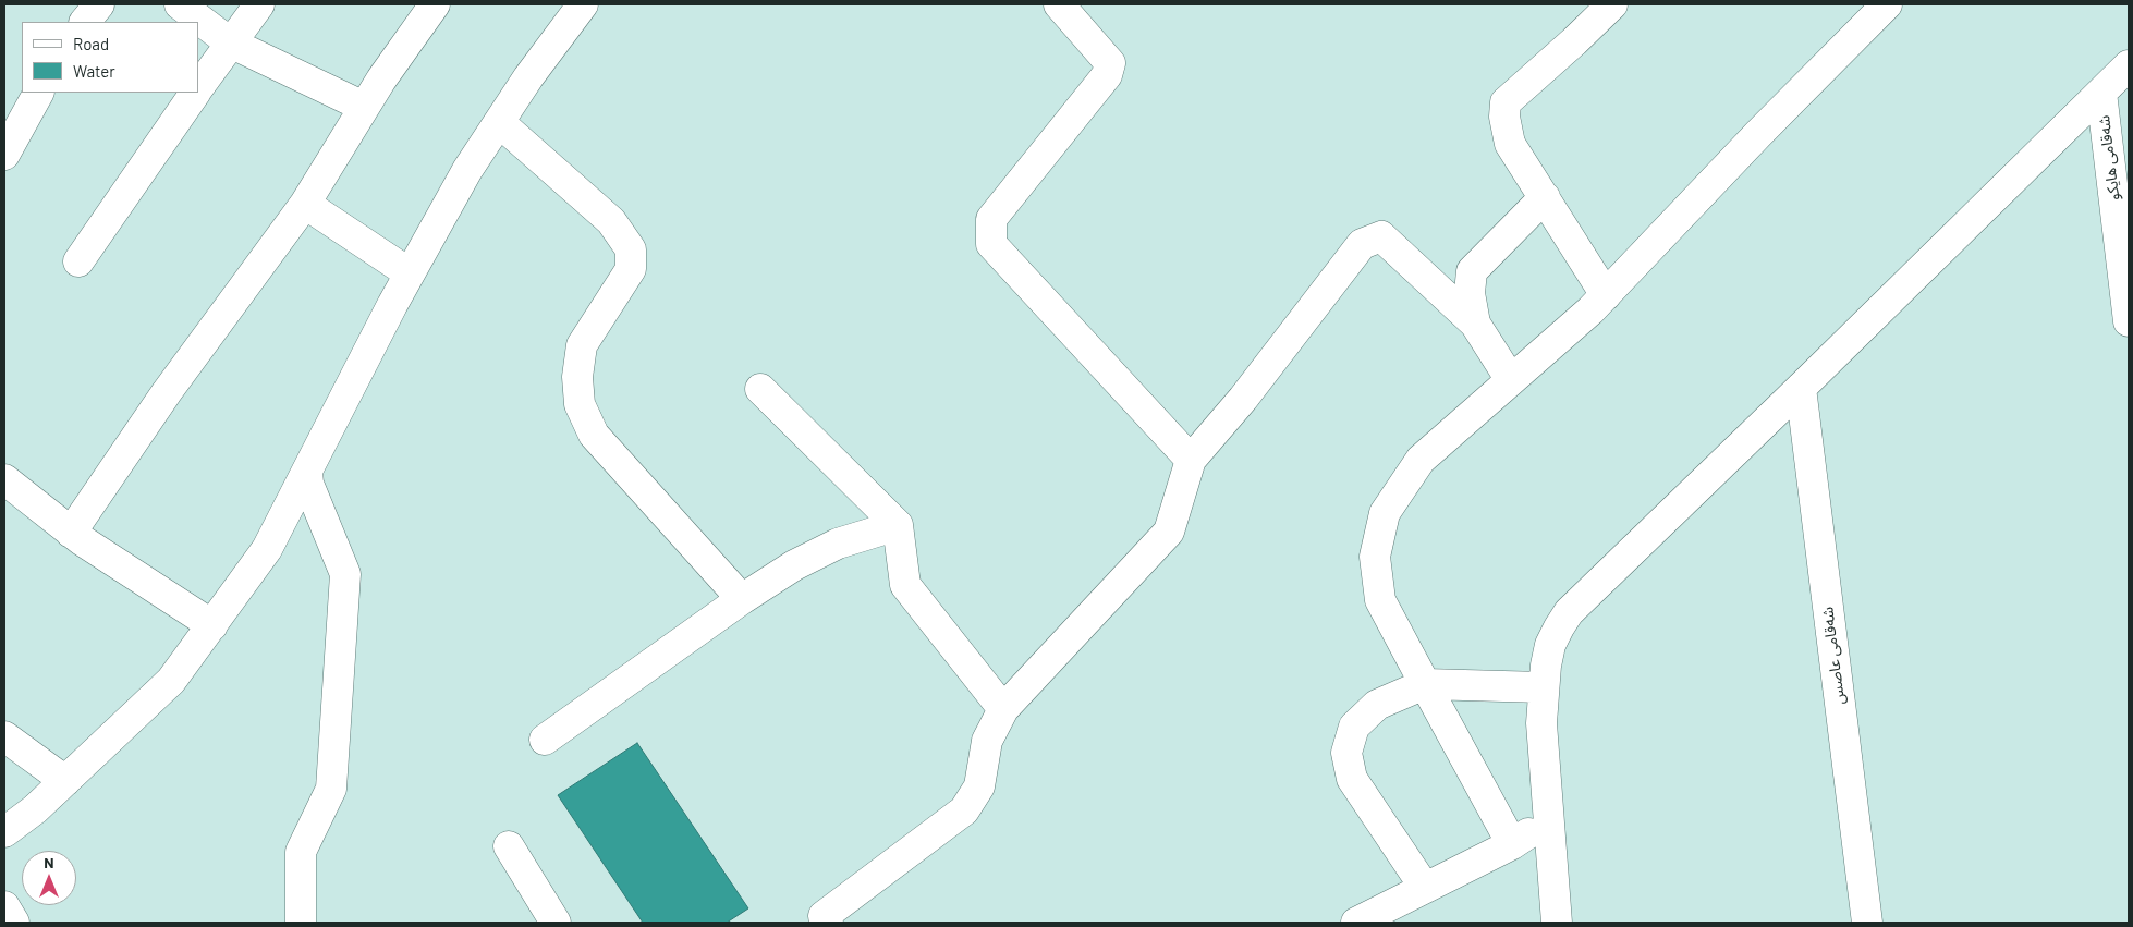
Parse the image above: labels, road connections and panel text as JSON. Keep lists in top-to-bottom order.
{
  "streets": {
    "street": ["شه‌قامی هایكو", "شه‌قامی عاصس"]
  },
  "legend": ["Road", "Water"],
  "north": "top"
}
